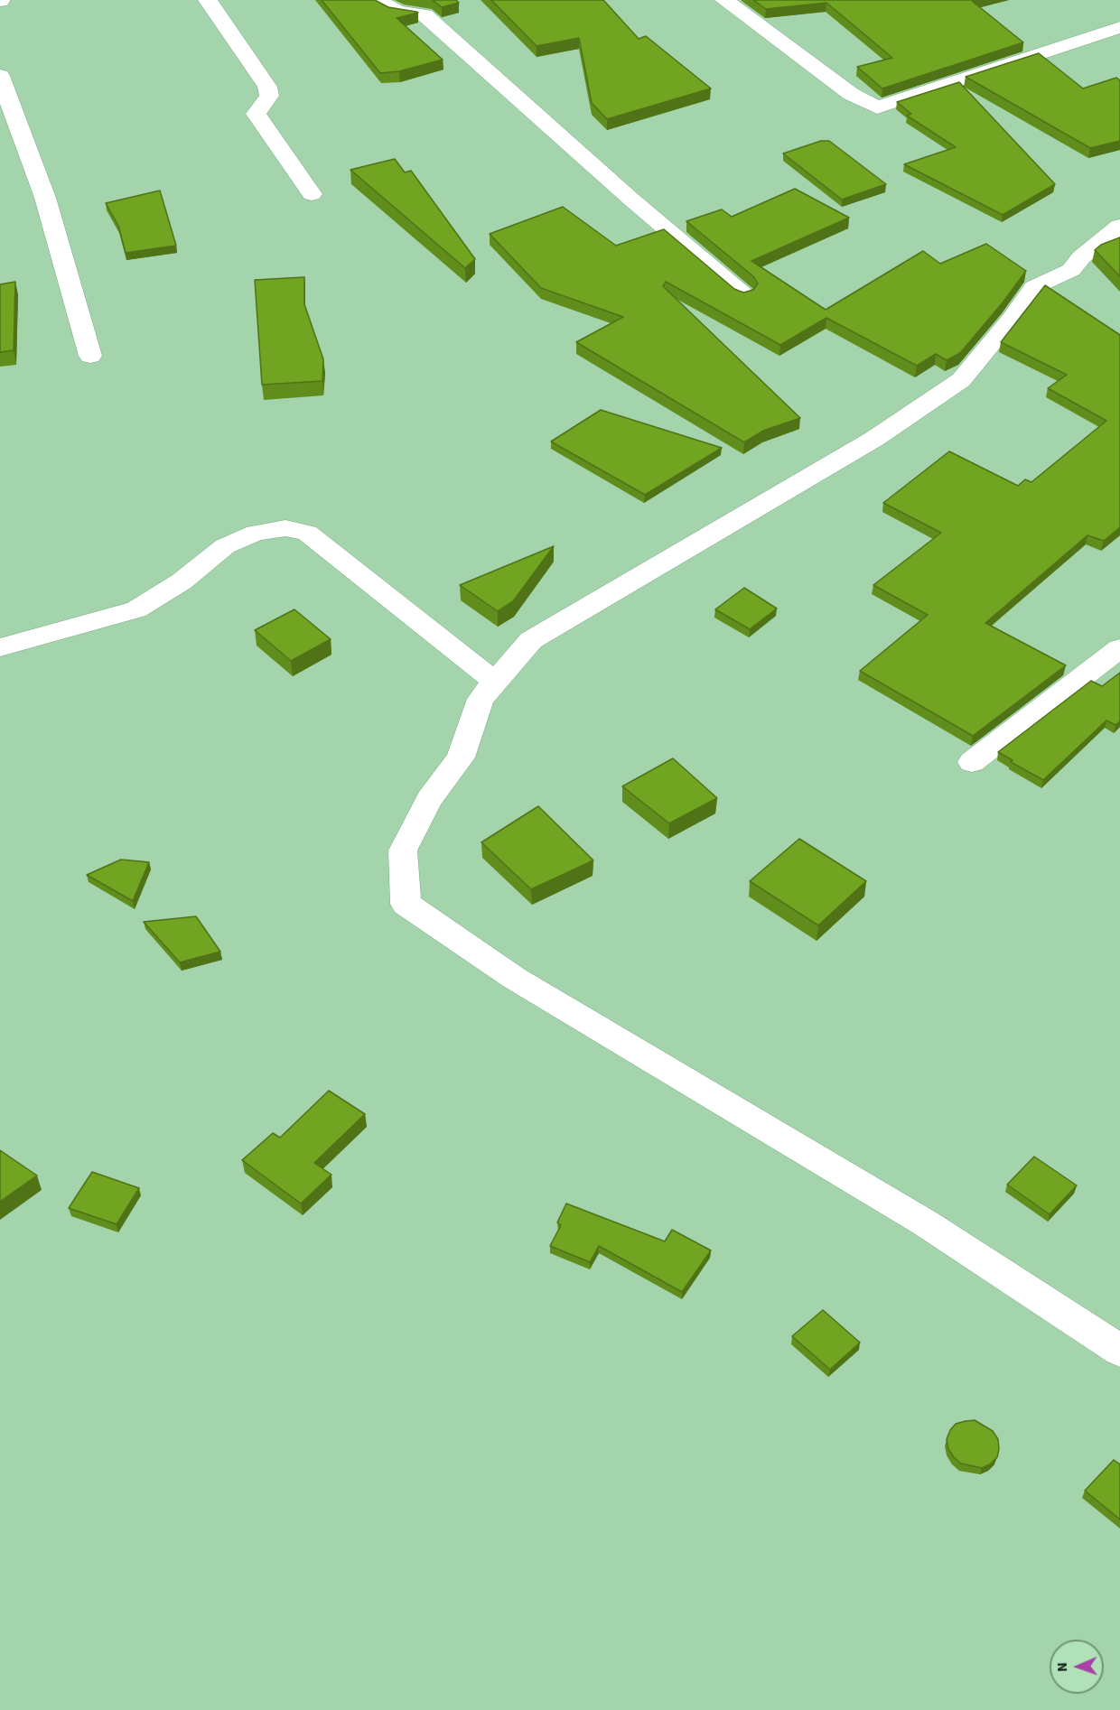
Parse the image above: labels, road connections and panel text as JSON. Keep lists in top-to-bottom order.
{
  "north": "left"
}
